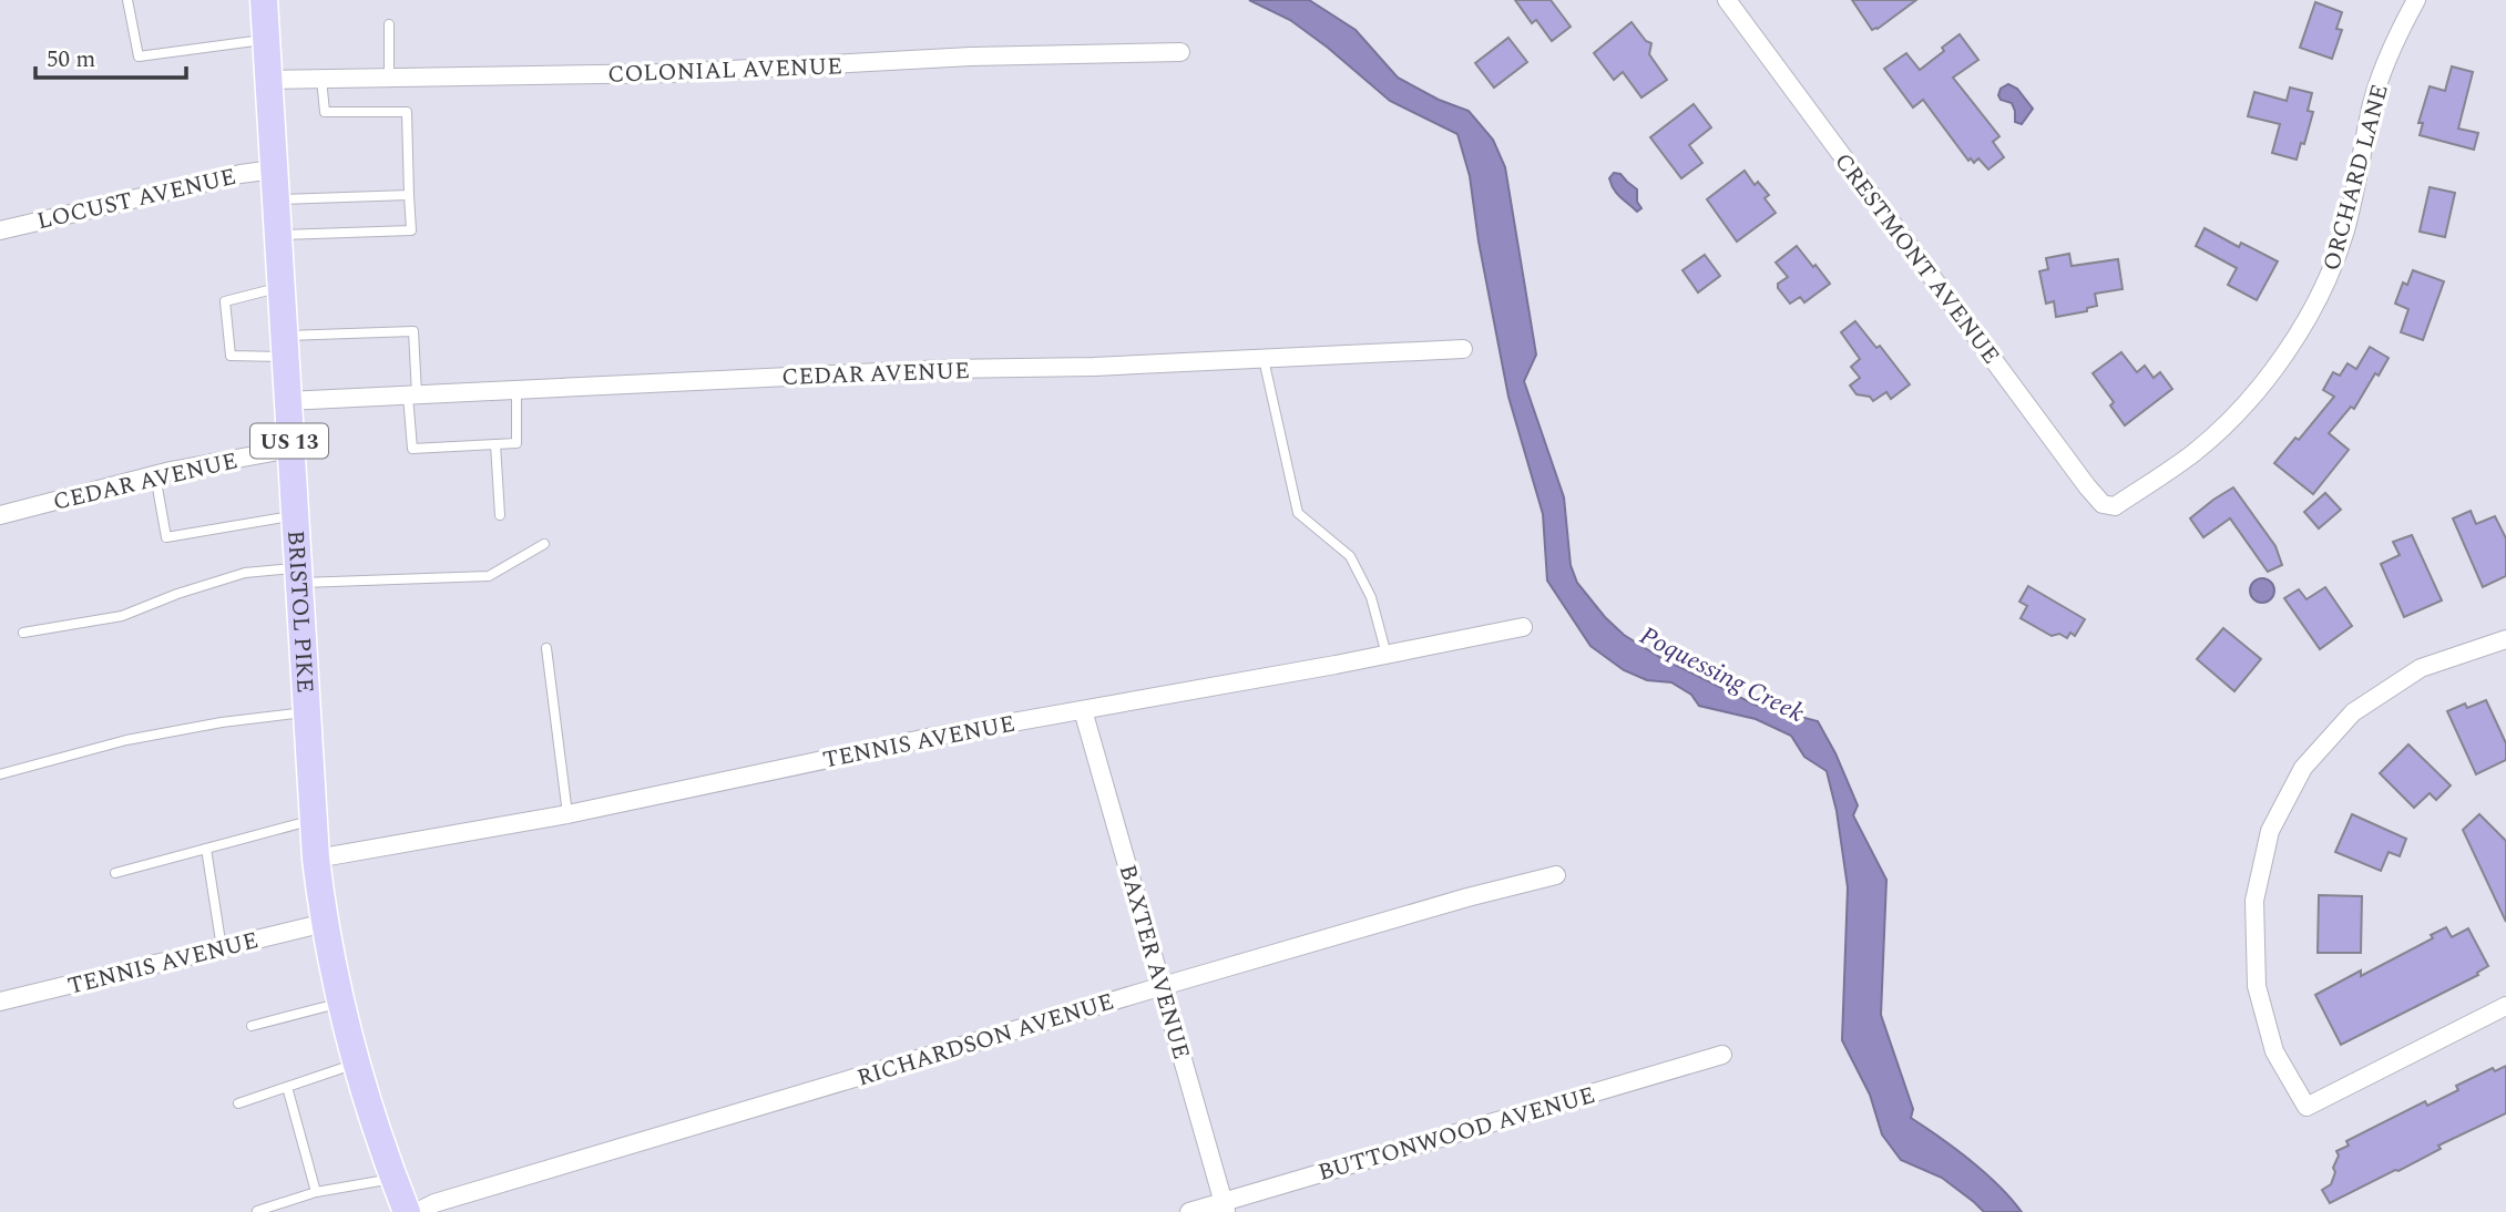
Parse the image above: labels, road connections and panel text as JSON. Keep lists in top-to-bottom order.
{
  "streets": {
    "main road": ["US 13", "BRISTOL PIKE"],
    "street": [
      "COLONIAL AVENUE",
      "ORCHARD LANE",
      "LOCUST AVENUE",
      "CRESTMONT AVENUE",
      "CEDAR AVENUE",
      "TENNIS AVENUE",
      "BAXTER AVENUE",
      "RICHARDSON AVENUE",
      "BUTTONWOOD AVENUE"
    ]
  },
  "crossings": [
    ["COLONIAL AVENUE", "BRISTOL PIKE"],
    ["ORCHARD LANE", "CRESTMONT AVENUE"],
    ["LOCUST AVENUE", "BRISTOL PIKE"],
    ["CEDAR AVENUE", "BRISTOL PIKE"],
    ["BRISTOL PIKE", "TENNIS AVENUE"],
    ["TENNIS AVENUE", "BAXTER AVENUE"],
    ["BAXTER AVENUE", "RICHARDSON AVENUE"],
    ["BAXTER AVENUE", "BUTTONWOOD AVENUE"]
  ],
  "water": ["Poquessing Creek"],
  "scale_bar": "50 m"
}
